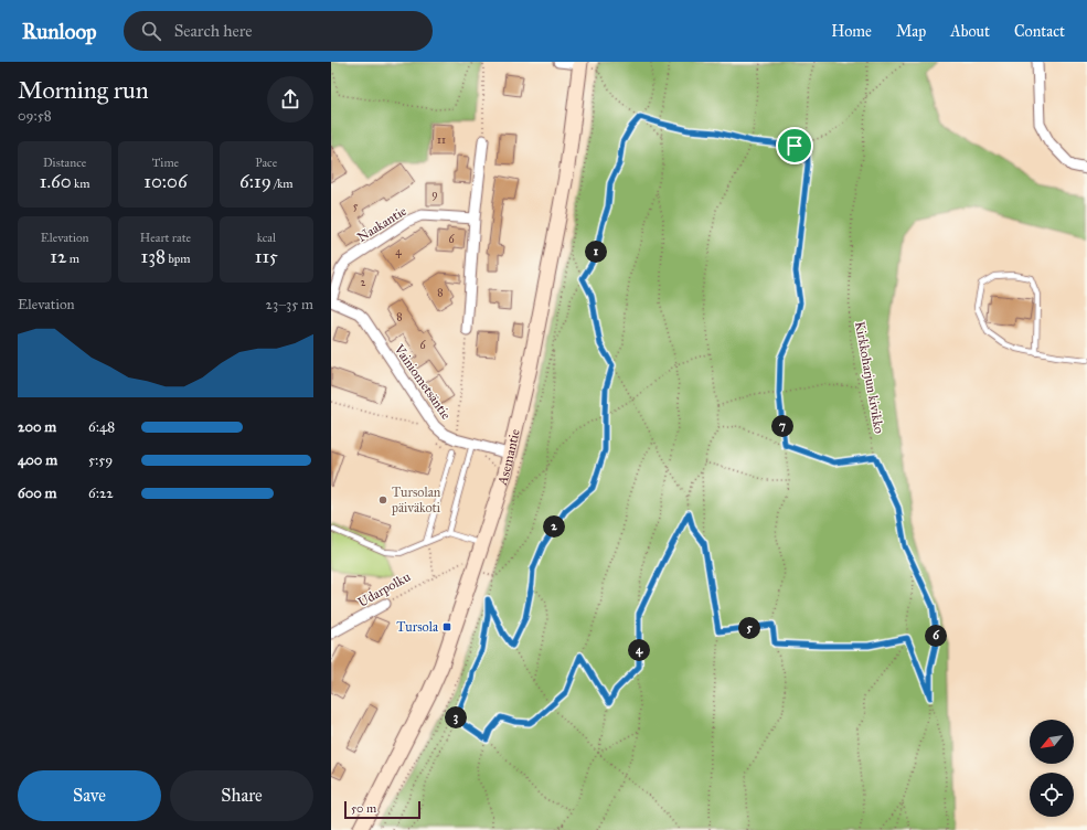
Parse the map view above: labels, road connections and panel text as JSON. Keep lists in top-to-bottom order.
{
  "streets": {
    "main road": ["Asemantie"],
    "street": ["Naakantie", "Vainiometsäntie", "Udarpolku"],
    "path": ["Kirkkoharjun kivikko"]
  },
  "crossings": [
    ["Naakantie", "Vainiometsäntie"],
    ["Vainiometsäntie", "Asemantie"],
    ["Asemantie", "Udarpolku"]
  ],
  "places": {
    "other": ["Tursolan päiväkoti"],
    "transit": ["Tursola"]
  },
  "house_numbers": [
    "11",
    "9",
    "5",
    "6",
    "4",
    "2",
    "8",
    "8",
    "6"
  ],
  "scale_bar": "50 m",
  "north": "bottom left",
  "page": {
    "header": "Runloop",
    "search": "Search here",
    "nav": [
      "Home",
      "Map",
      "About",
      "Contact"
    ],
    "heading": ["Morning run", "09:58"],
    "stats": [
      ["Distance", "1.60 km"],
      ["Time", "10:06"],
      ["Pace", "6:19 /km"],
      ["Elevation", "12 m"],
      ["Heart rate", "138 bpm"],
      ["kcal", "115"]
    ],
    "pins": [
      "1",
      "7",
      "2",
      "5",
      "6",
      "4",
      "3"
    ],
    "chart": ["Elevation", "23–35 m"],
    "list": [
      {
        "name": "200 m",
        "note": "6:48"
      },
      {
        "name": "400 m",
        "note": "5:59"
      },
      {
        "name": "600 m",
        "note": "6:22"
      }
    ],
    "buttons": ["Save", "Share"],
    "scale": "50 m"
  }
}
